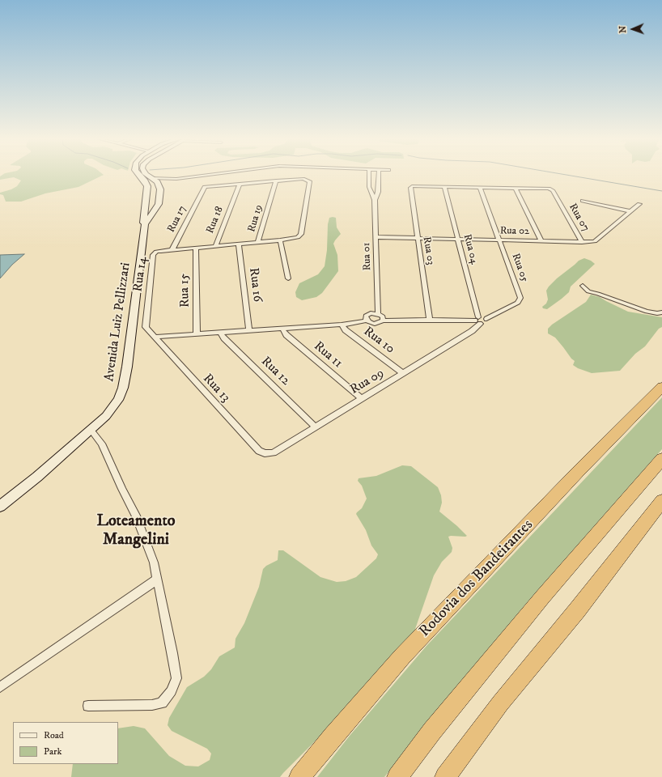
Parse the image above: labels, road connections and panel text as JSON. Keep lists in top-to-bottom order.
{
  "streets": {
    "highway": ["Rodovia dos Bandeirantes"],
    "main road": ["Avenida Luiz Pellizzari"],
    "street": [
      "Rua 07",
      "Rua 19",
      "Rua 17",
      "Rua 18",
      "Rua 02",
      "Rua 04",
      "Rua 03",
      "Rua 01",
      "Rua 05",
      "Rua 14",
      "Rua 16",
      "Rua 15",
      "Rua 10",
      "Rua 11",
      "Rua 12",
      "Rua 09",
      "Rua 13"
    ]
  },
  "crossings": [
    ["Rua 07", "Rua 02"],
    ["Rua 19", "Rua 17"],
    ["Rua 17", "Rua 18"],
    ["Rua 17", "Rua 14"],
    ["Rua 02", "Rua 04"],
    ["Rua 02", "Rua 03"],
    ["Rua 02", "Rua 01"],
    ["Rua 02", "Rua 05"],
    ["Rua 04", "Rua 03"],
    ["Rua 04", "Rua 05"],
    ["Rua 04", "Rua 09"],
    ["Rua 05", "Rua 09"],
    ["Rua 14", "Rua 13"],
    ["Rua 10", "Rua 09"],
    ["Rua 11", "Rua 09"],
    ["Rua 12", "Rua 09"],
    ["Rua 09", "Rua 13"]
  ],
  "districts": ["Loteamento Mangelini"],
  "legend": ["Road", "Park"],
  "north": "left"
}
